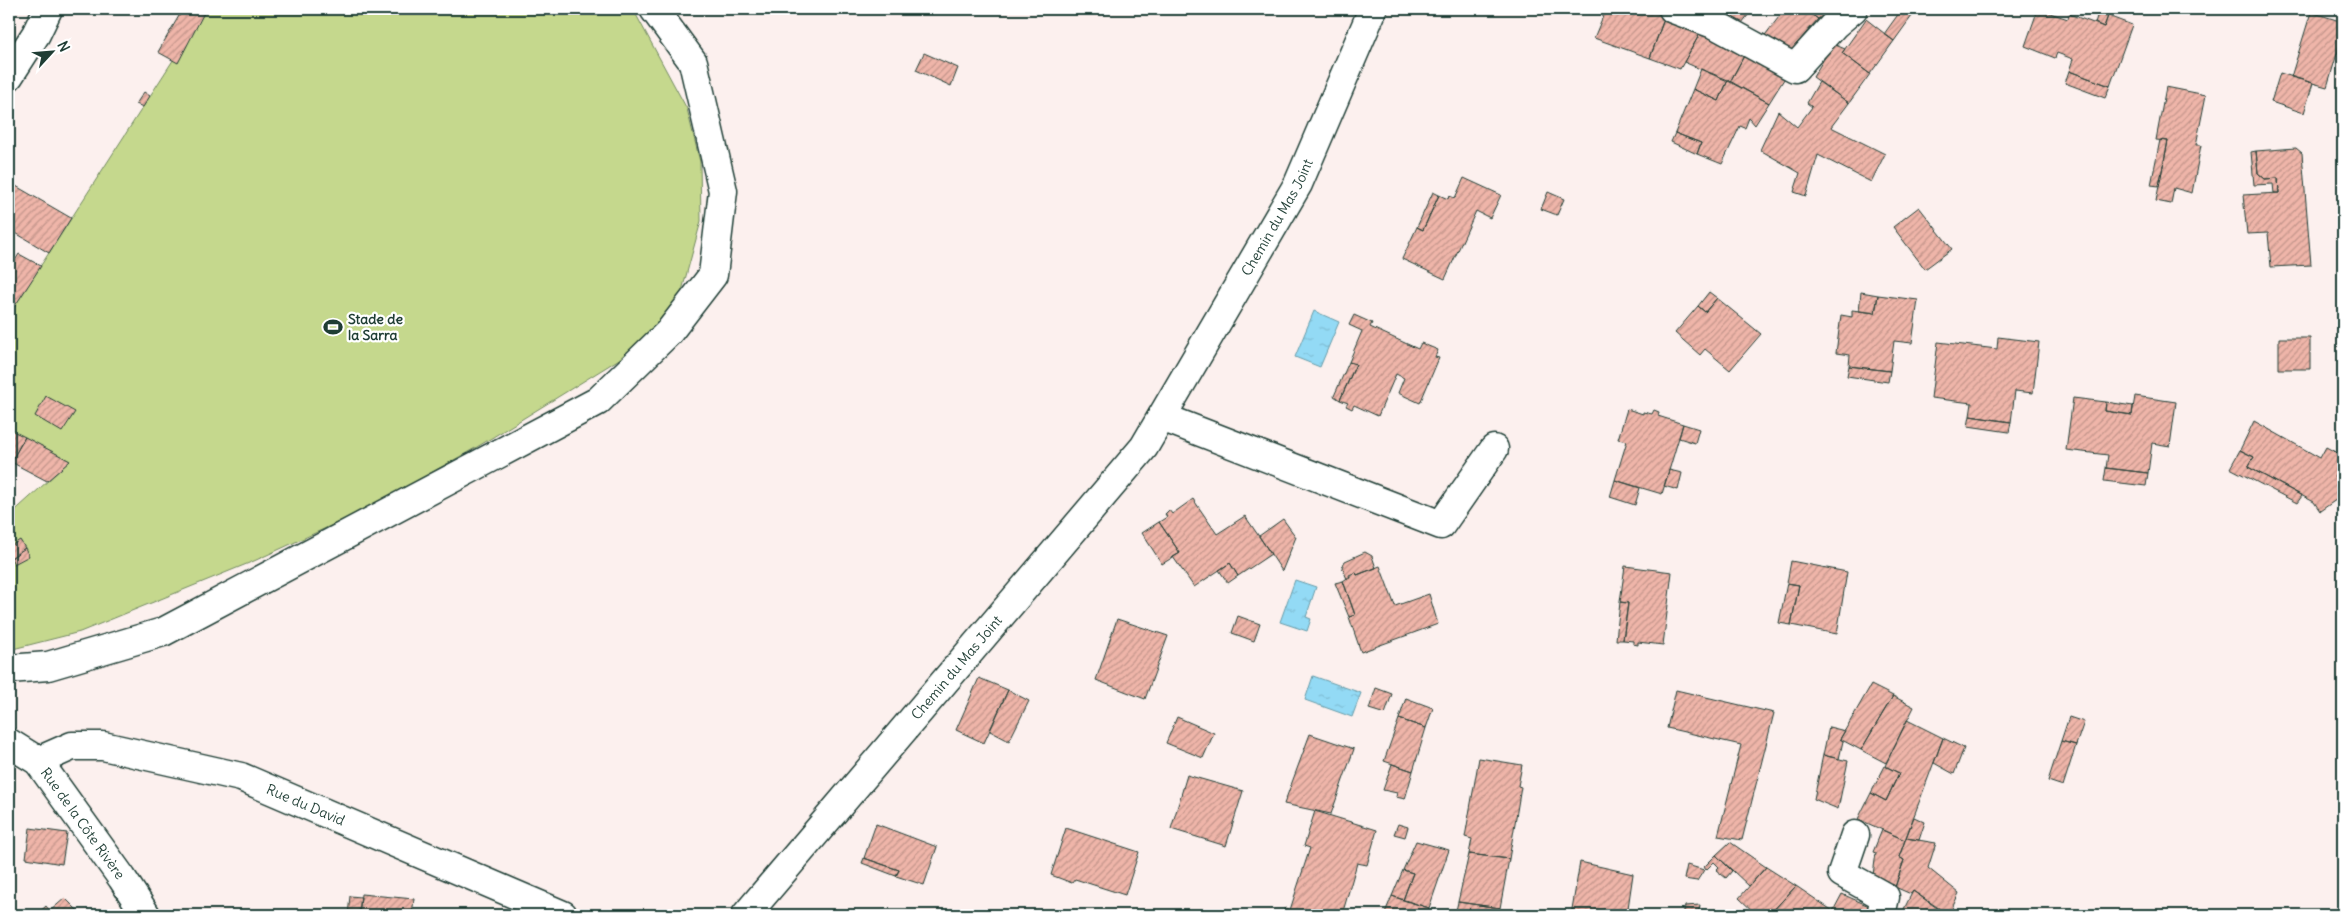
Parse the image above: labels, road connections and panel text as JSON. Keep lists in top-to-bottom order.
{
  "streets": {
    "street": ["Chemin du Mas Joint", "Rue du David", "Rue de la Côte Rivère"]
  },
  "crossings": [
    ["Rue du David", "Rue de la Côte Rivère"]
  ],
  "places": {
    "sports": ["Stade de la Sarra"]
  },
  "north": "top right"
}
